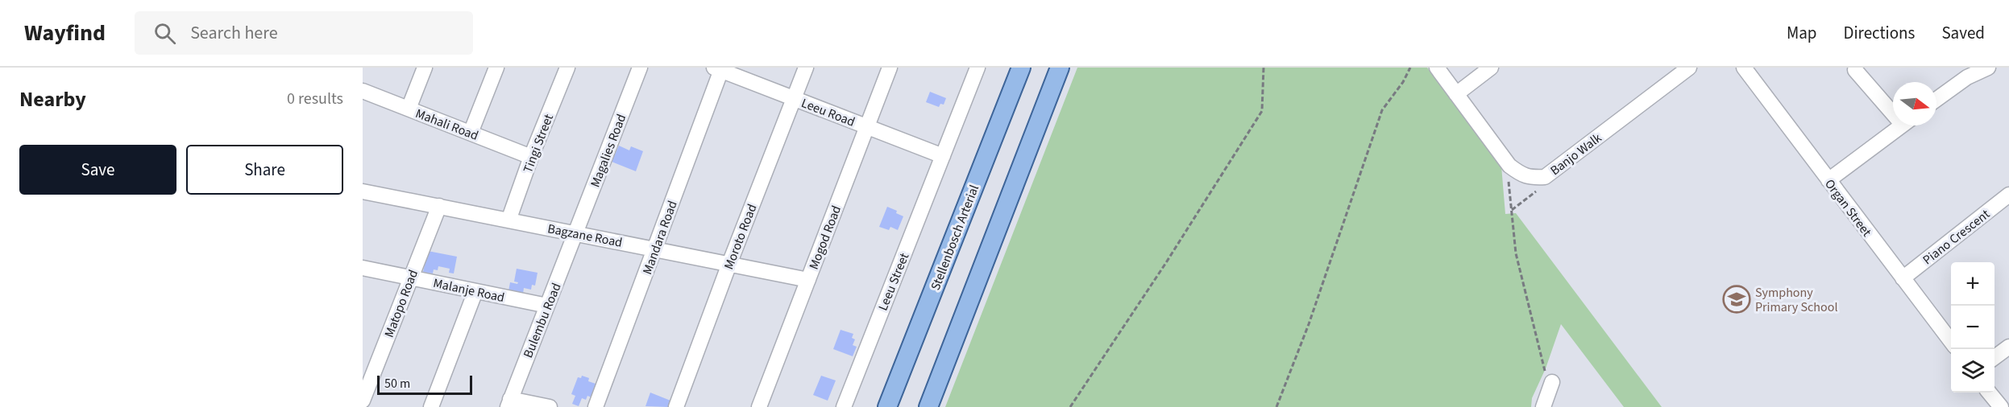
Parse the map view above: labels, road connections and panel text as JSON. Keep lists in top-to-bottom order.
{
  "streets": {
    "main road": ["Stellenbosch Arterial"],
    "street": [
      "Leeu Road",
      "Mahali Road",
      "Tingi Street",
      "Magalies Road",
      "Banjo Walk",
      "Organ Street",
      "Bagzane Road",
      "Moroto Road",
      "Piano Crescent",
      "Mandara Road",
      "Mogod Road",
      "Leeu Street",
      "Malanje Road",
      "Matopo Road",
      "Bulembu Road"
    ]
  },
  "crossings": [
    ["Leeu Road", "Moroto Road"],
    ["Leeu Road", "Mandara Road"],
    ["Leeu Road", "Mogod Road"],
    ["Leeu Road", "Leeu Street"],
    ["Mahali Road", "Tingi Street"],
    ["Tingi Street", "Bagzane Road"],
    ["Magalies Road", "Bagzane Road"],
    ["Magalies Road", "Bulembu Road"],
    ["Organ Street", "Piano Crescent"],
    ["Bagzane Road", "Moroto Road"],
    ["Bagzane Road", "Mandara Road"],
    ["Bagzane Road", "Mogod Road"],
    ["Bagzane Road", "Matopo Road"],
    ["Bagzane Road", "Bulembu Road"],
    ["Malanje Road", "Matopo Road"],
    ["Malanje Road", "Bulembu Road"]
  ],
  "places": {
    "school or university": ["Symphony Primary School"]
  },
  "scale_bar": "50 m",
  "north": "right",
  "page": {
    "header": "Wayfind",
    "search": "Search here",
    "nav": ["Map", "Directions", "Saved"],
    "heading": ["Nearby", "0 results"],
    "buttons": ["Save", "Share"],
    "map_buttons": ["+", "−"],
    "scale": "50 m"
  }
}
